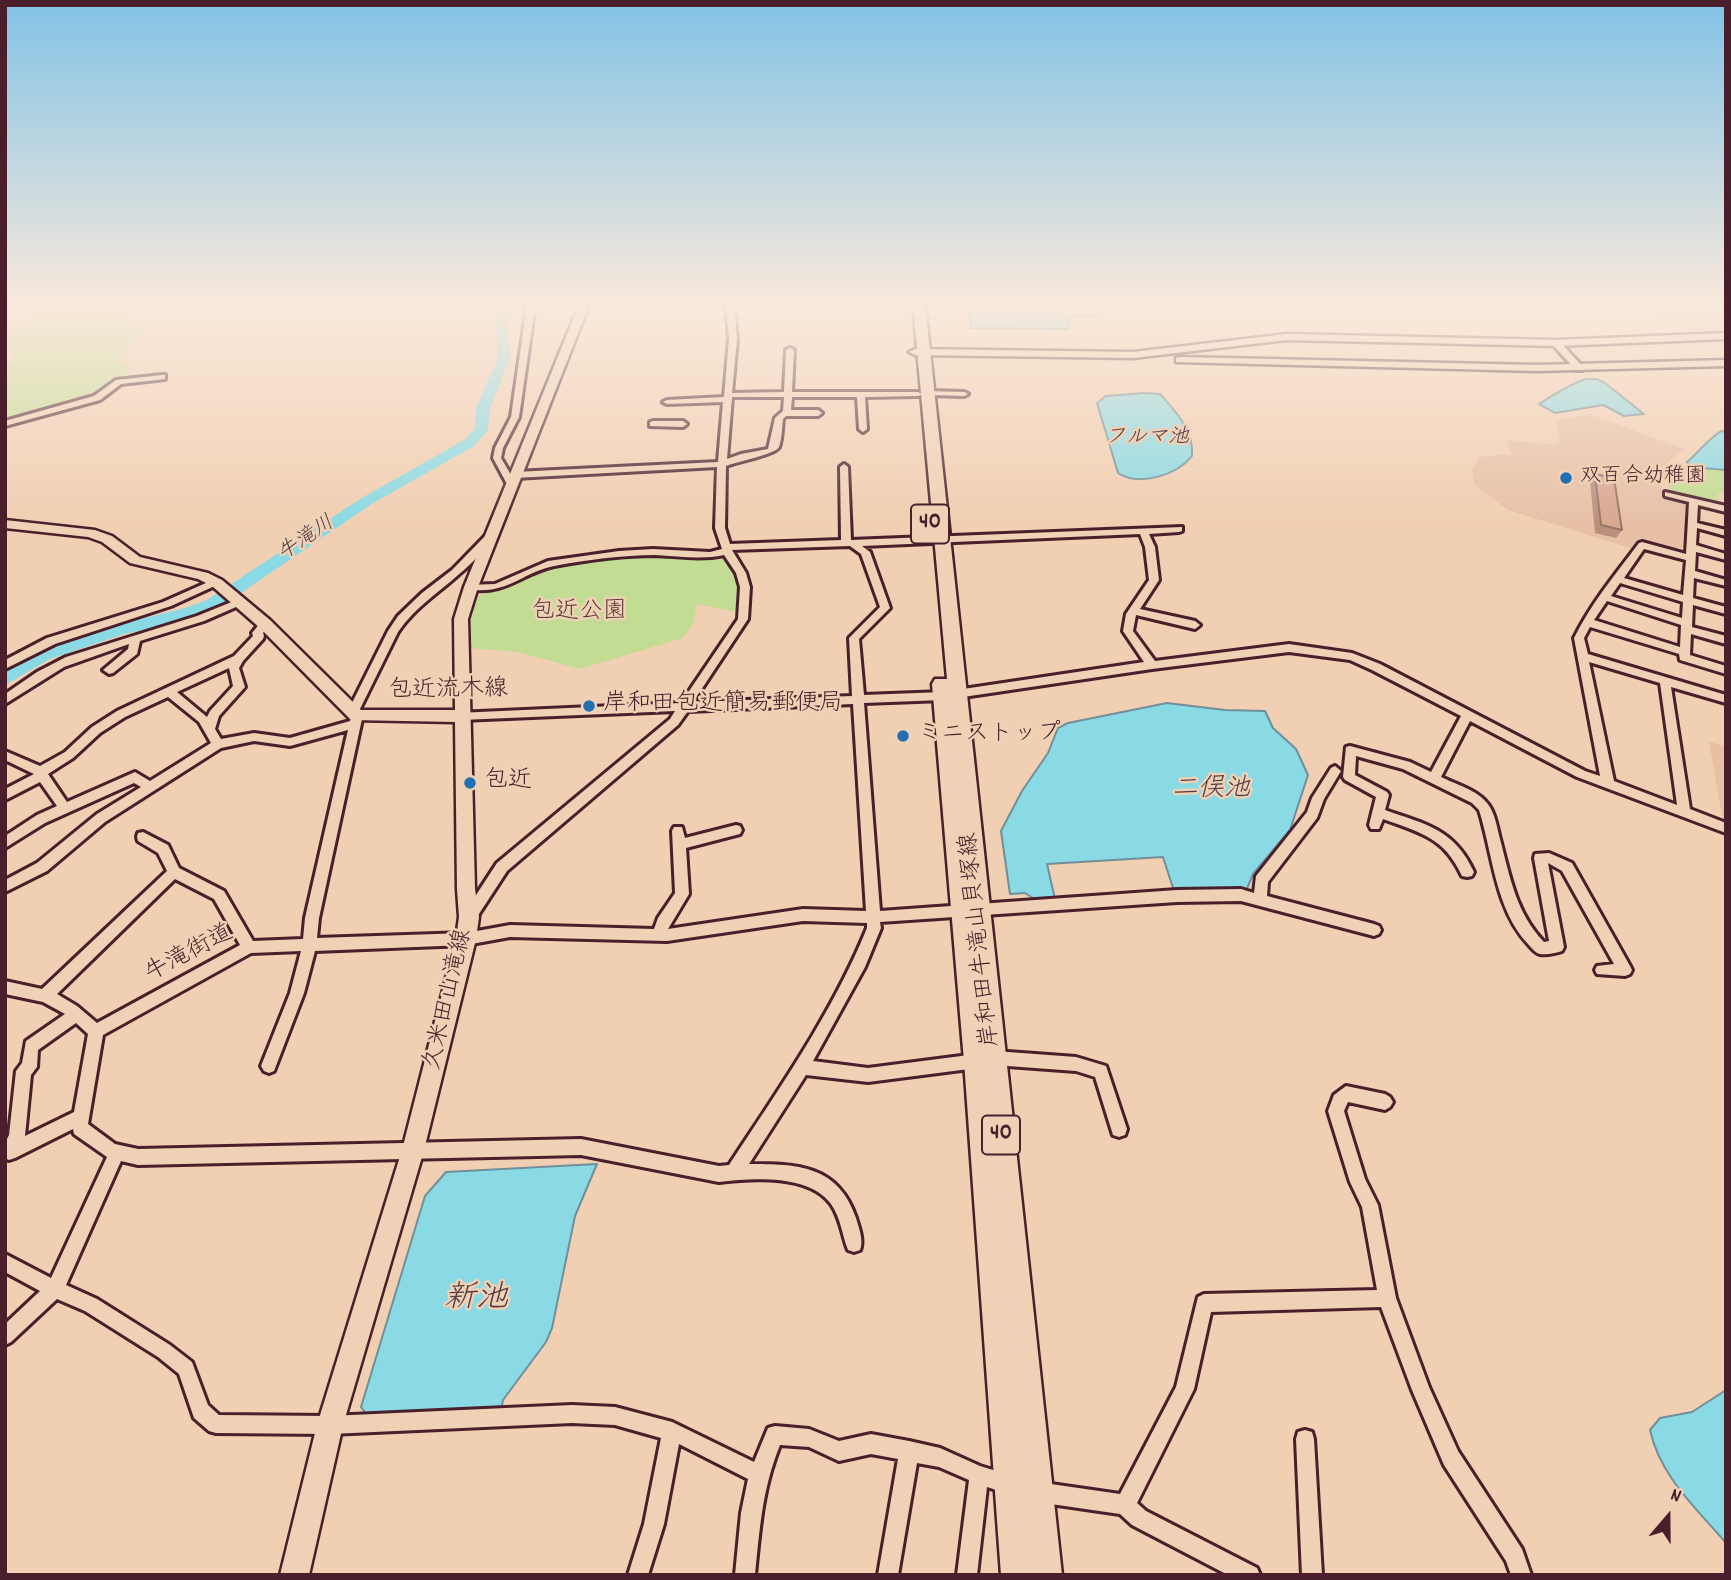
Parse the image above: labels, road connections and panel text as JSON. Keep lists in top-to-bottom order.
{
  "streets": {
    "main road": [
      "40",
      "包近流木線",
      "岸和田牛滝山貝塚線",
      "久米田山滝線"
    ],
    "street": ["牛滝街道"]
  },
  "crossings": [
    ["包近流木線", "岸和田牛滝山貝塚線"],
    ["包近流木線", "久米田山滝線"],
    ["岸和田牛滝山貝塚線", "牛滝街道"],
    ["牛滝街道", "久米田山滝線"]
  ],
  "water": [
    "フルマ池",
    "牛滝川",
    "二俣池",
    "新池"
  ],
  "parks": ["包近公園"],
  "places": [
    "双百合幼稚園",
    "岸和田包近簡易郵便局",
    "ミニストップ",
    "包近"
  ],
  "north": "top"
}
